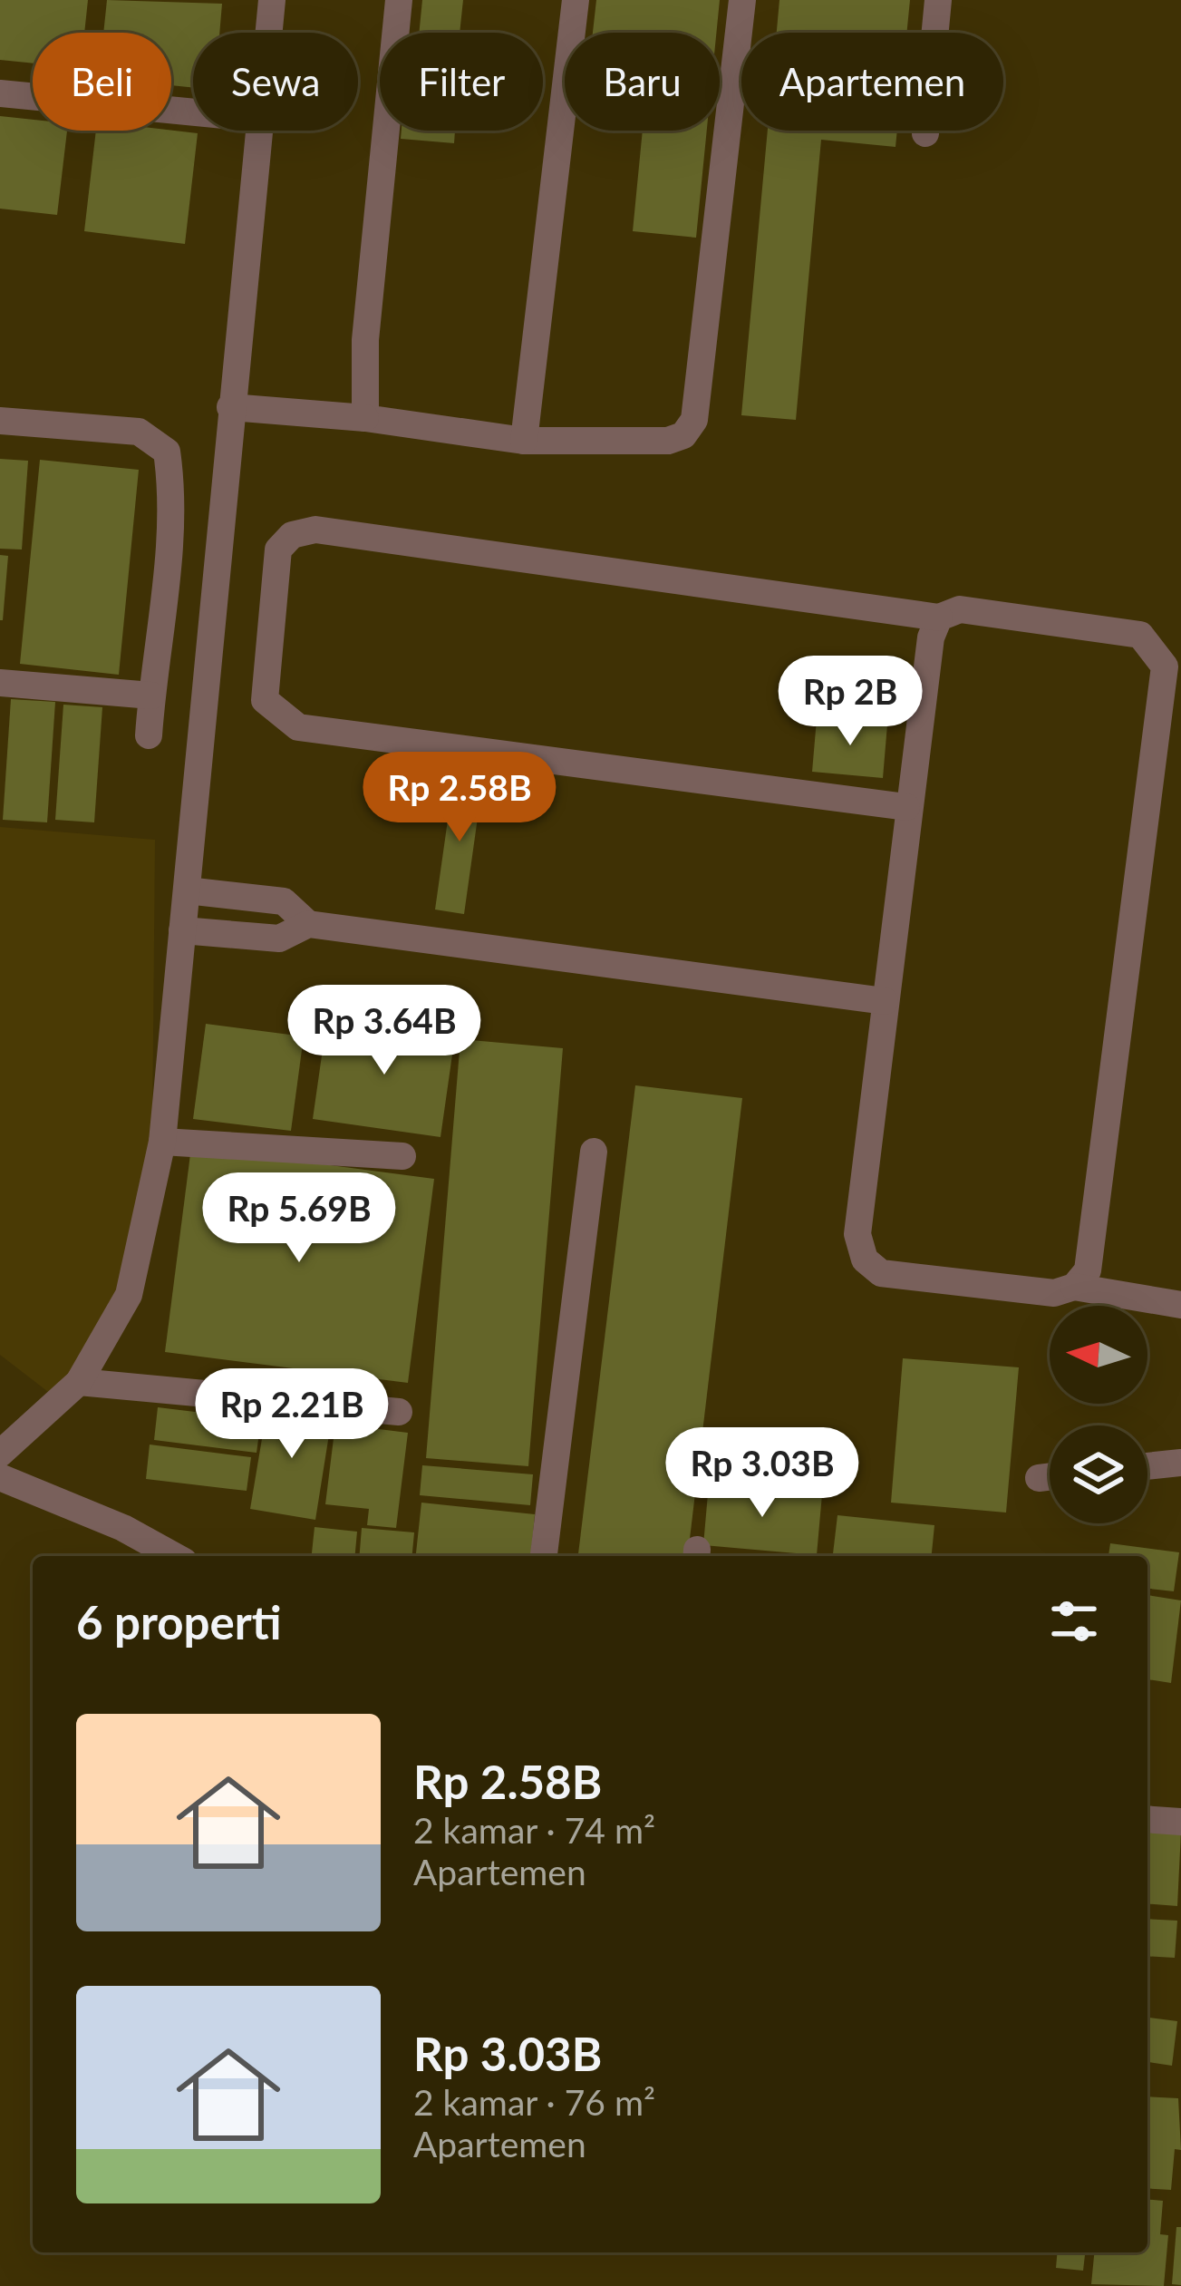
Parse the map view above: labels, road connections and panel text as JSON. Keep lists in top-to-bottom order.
{
  "north": "left",
  "page": {
    "chip": [
      "Beli",
      "Sewa",
      "Filter",
      "Baru",
      "Apartemen"
    ],
    "price": [
      "Rp 2B",
      "Rp 2.58B",
      "Rp 3.64B",
      "Rp 5.69B",
      "Rp 2.21B",
      "Rp 3.03B"
    ],
    "heading": "6 properti",
    "list": [
      {
        "name": "Rp 2.58B",
        "note": "2 kamar · 74 m² · Apartemen"
      },
      {
        "name": "Rp 3.03B",
        "note": "2 kamar · 76 m² · Apartemen"
      }
    ]
  }
}
